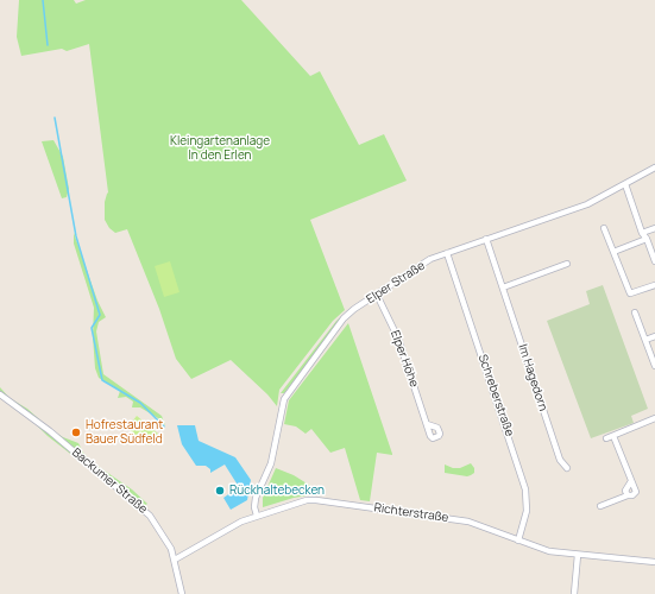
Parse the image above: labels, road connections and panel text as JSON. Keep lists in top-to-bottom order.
{
  "streets": {
    "street": [
      "Elper Straße",
      "Elper Höhe",
      "Im Hagedorn",
      "Schreberstraße",
      "Backumer Straße",
      "Richterstraße"
    ]
  },
  "crossings": [
    ["Elper Straße", "Elper Höhe"],
    ["Elper Straße", "Im Hagedorn"],
    ["Elper Straße", "Schreberstraße"],
    ["Elper Straße", "Richterstraße"],
    ["Schreberstraße", "Richterstraße"],
    ["Backumer Straße", "Richterstraße"]
  ],
  "parks": ["Kleingartenanlage In den Erlen"],
  "places": ["Hofrestaurant Bauer Südfeld", "Rückhaltebecken"]
}
